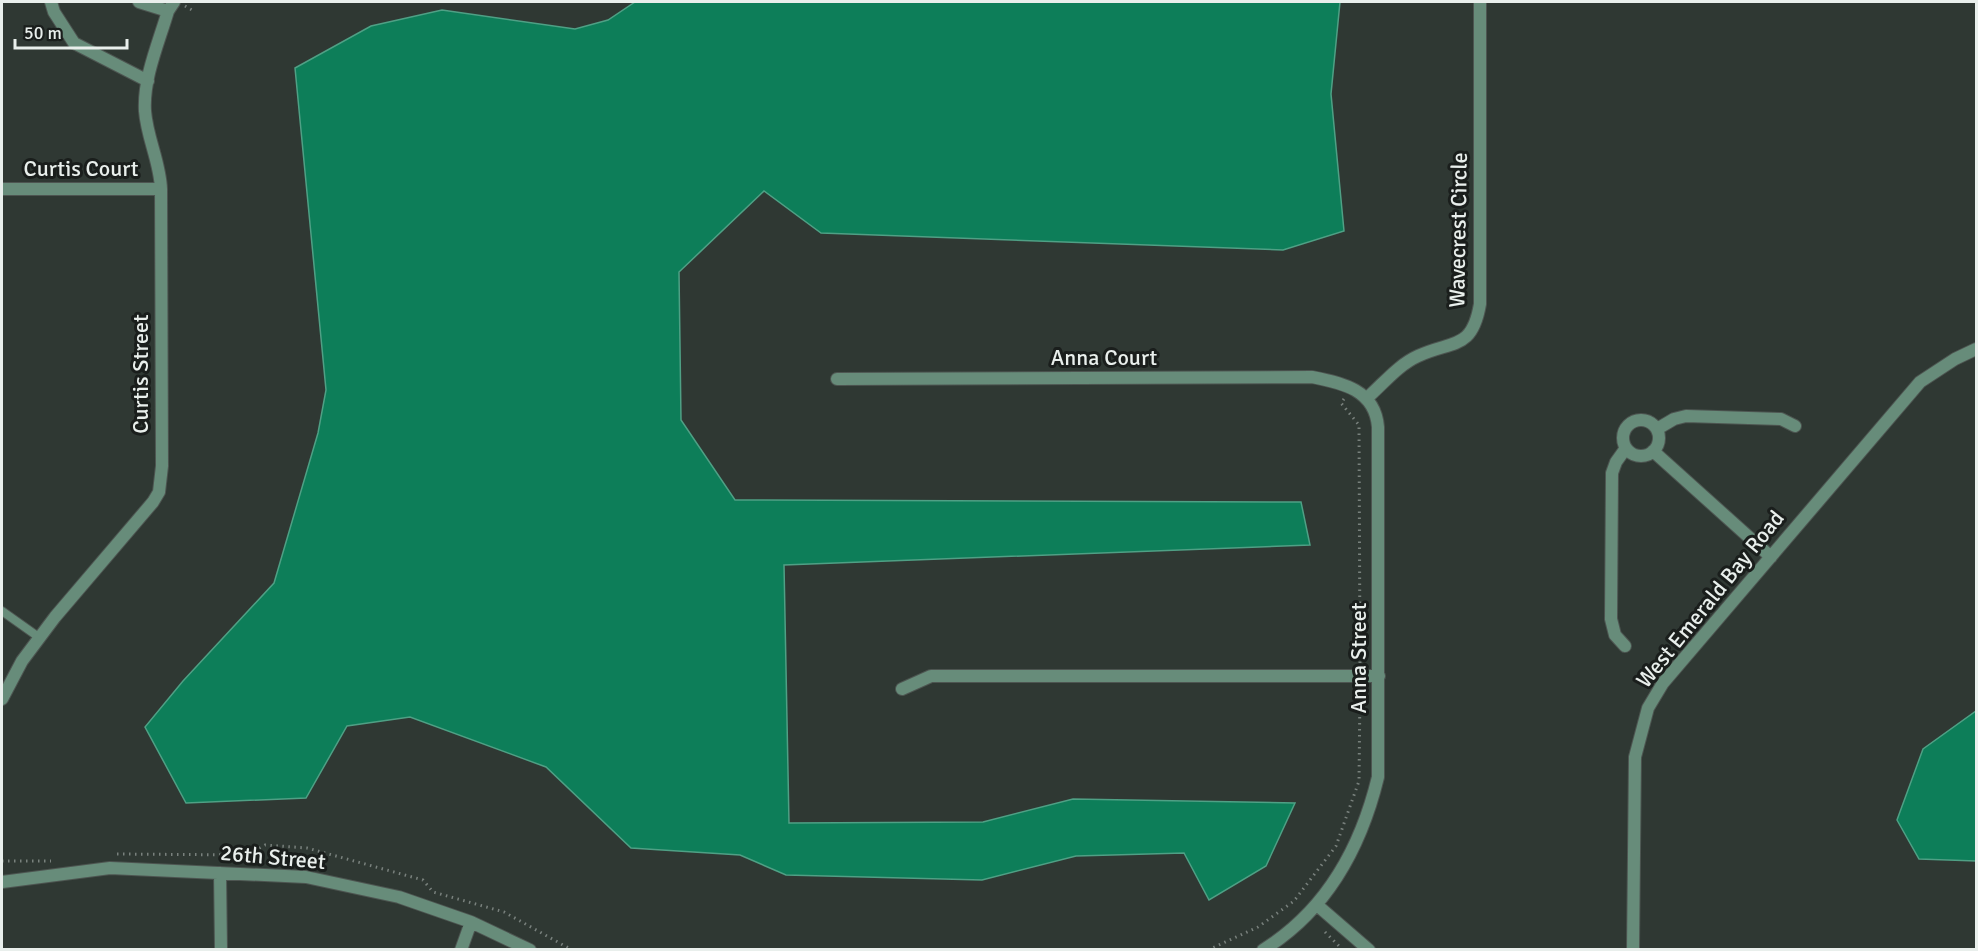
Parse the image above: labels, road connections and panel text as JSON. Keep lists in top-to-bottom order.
{
  "streets": {
    "street": [
      "Curtis Court",
      "Wavecrest Circle",
      "Anna Court",
      "Curtis Street",
      "West Emerald Bay Road",
      "Anna Street",
      "26th Street"
    ]
  },
  "crossings": [
    ["Curtis Court", "Curtis Street"],
    ["Wavecrest Circle", "Anna Court"],
    ["Wavecrest Circle", "Anna Street"],
    ["Anna Court", "Anna Street"]
  ],
  "scale_bar": "50 m"
}
